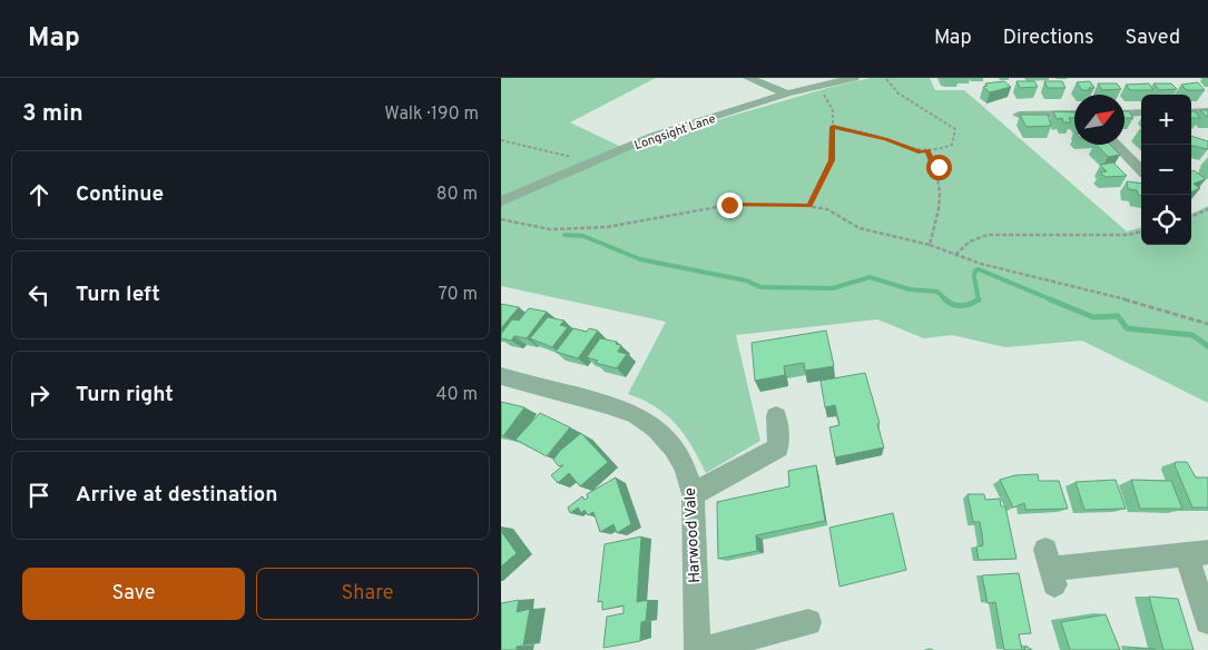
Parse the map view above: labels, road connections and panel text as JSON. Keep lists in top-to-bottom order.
{
  "streets": {
    "street": ["Longsight Lane", "Harwood Vale"]
  },
  "north": "top right",
  "page": {
    "header": "Map",
    "nav": ["Map", "Directions", "Saved"],
    "heading": ["3 min", "Walk · 190 m"],
    "map_buttons": ["+", "−"],
    "list": [
      ["Continue", "80 m"],
      ["Turn left", "70 m"],
      ["Turn right", "40 m"],
      "Arrive at destination"
    ],
    "buttons": ["Save", "Share"]
  }
}
